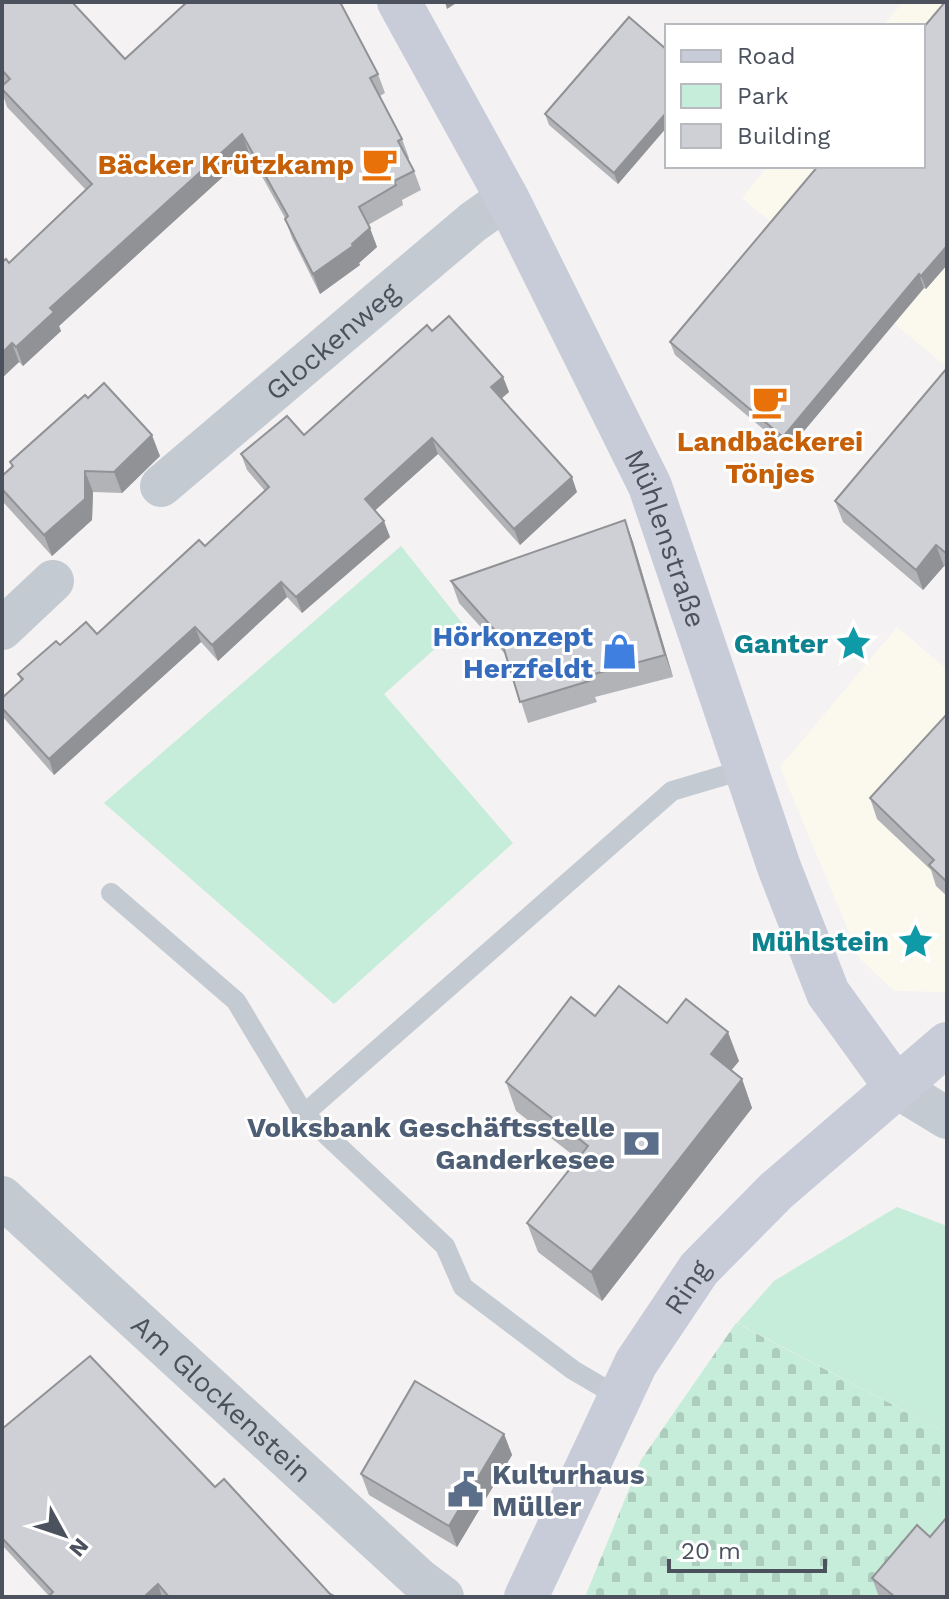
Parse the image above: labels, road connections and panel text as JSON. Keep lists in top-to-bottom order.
{
  "streets": {
    "street": [
      "Glockenweg",
      "Mühlenstraße",
      "Ring",
      "Am Glockenstein"
    ]
  },
  "crossings": [
    ["Glockenweg", "Mühlenstraße"],
    ["Mühlenstraße", "Ring"]
  ],
  "places": {
    "cafe": ["Bäcker Krützkamp", "Landbäckerei Tönjes"],
    "place": ["Ganter", "Mühlstein"],
    "shop": ["Hörkonzept Herzfeldt"],
    "bank": ["Volksbank Geschäftsstelle Ganderkesee"],
    "public building": ["Kulturhaus Müller"]
  },
  "legend": ["Road", "Park", "Building"],
  "scale_bar": "20 m",
  "north": "bottom right"
}
